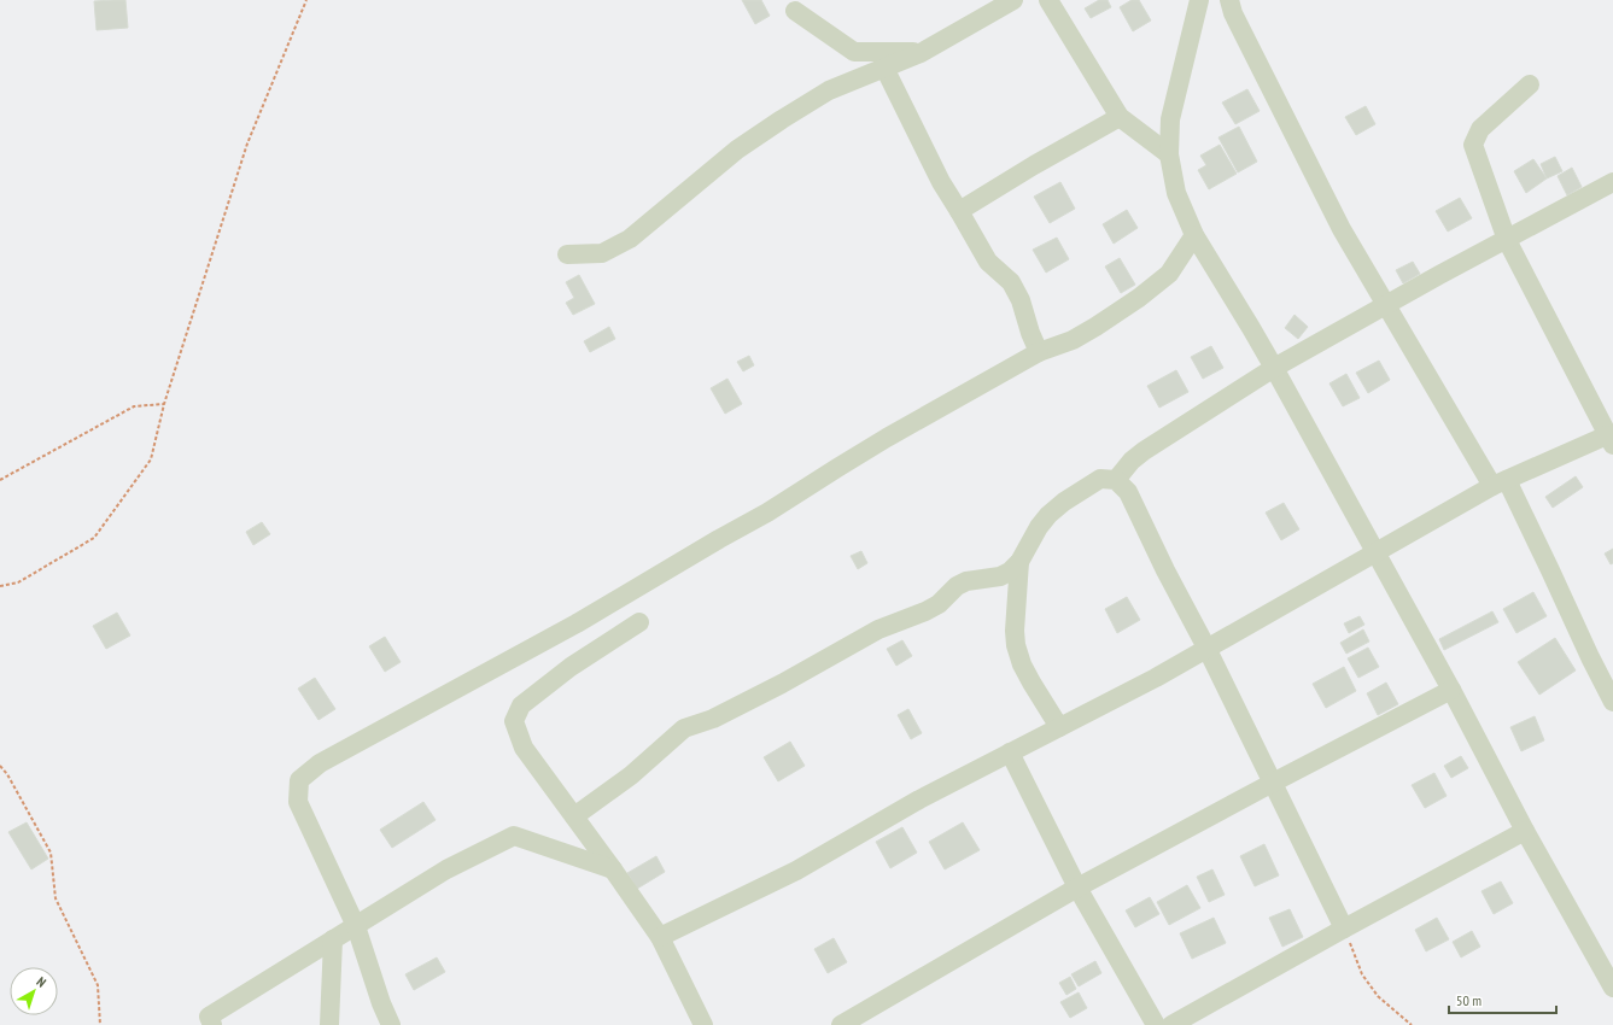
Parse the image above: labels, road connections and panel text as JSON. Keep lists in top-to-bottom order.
{
  "scale_bar": "50 m",
  "north": "top right"
}
